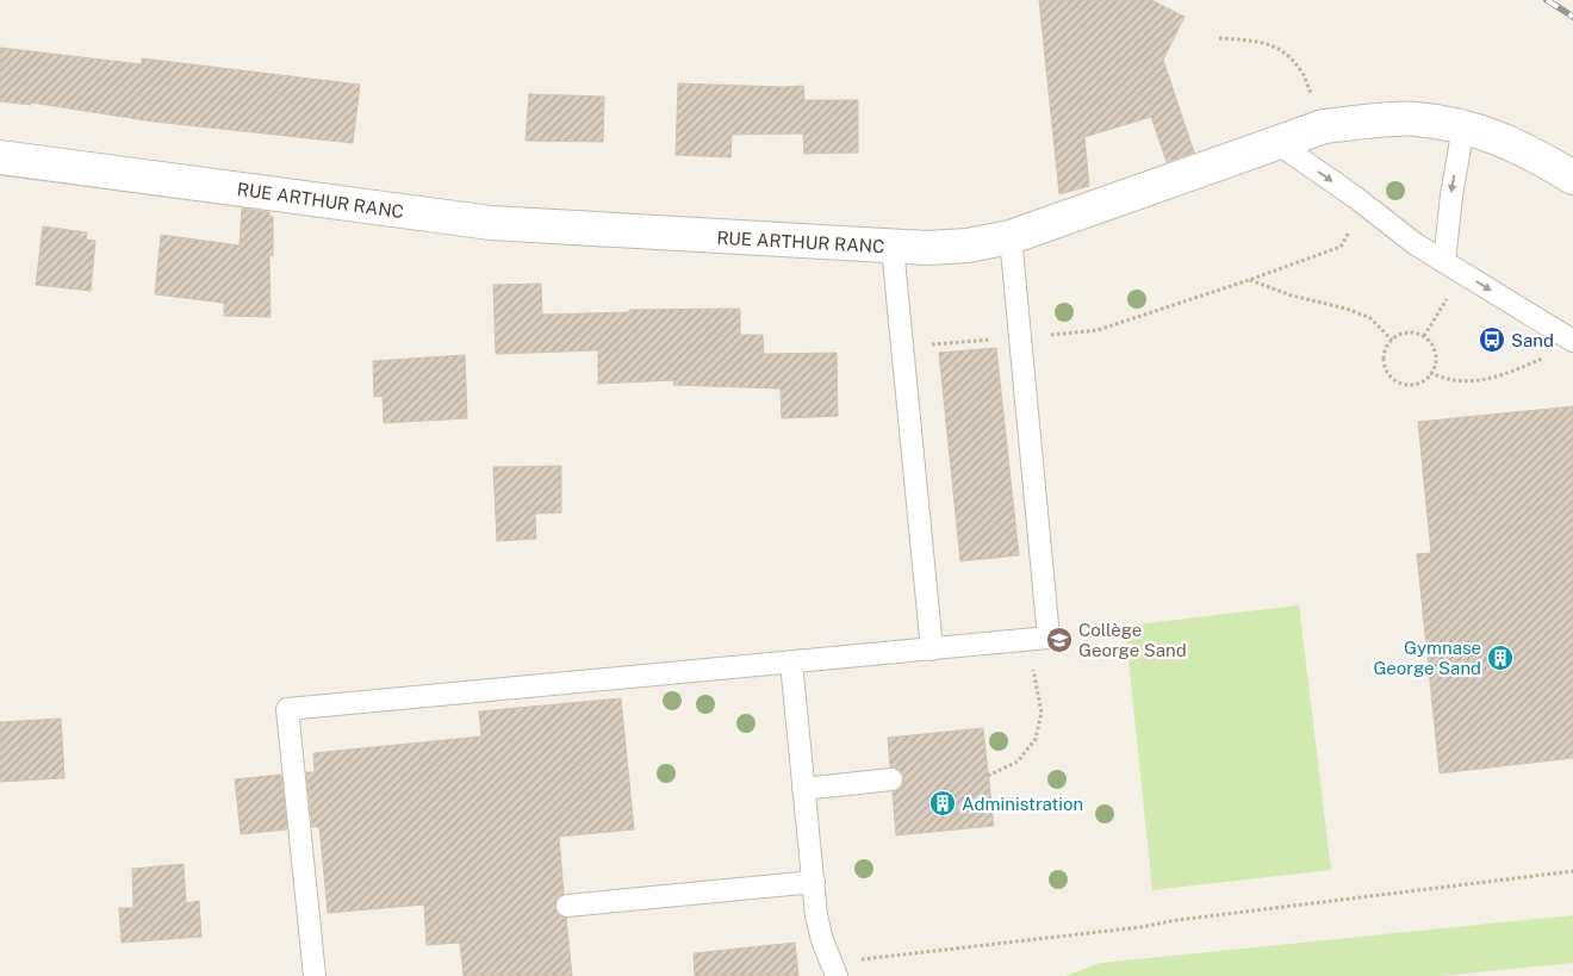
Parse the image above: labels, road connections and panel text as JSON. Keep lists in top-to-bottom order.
{
  "streets": {
    "street": ["RUE ARTHUR RANC"]
  },
  "places": {
    "bus stop": ["Sand"],
    "school or university": ["Collège George Sand"],
    "building": ["Gymnase George Sand", "Administration"]
  }
}
